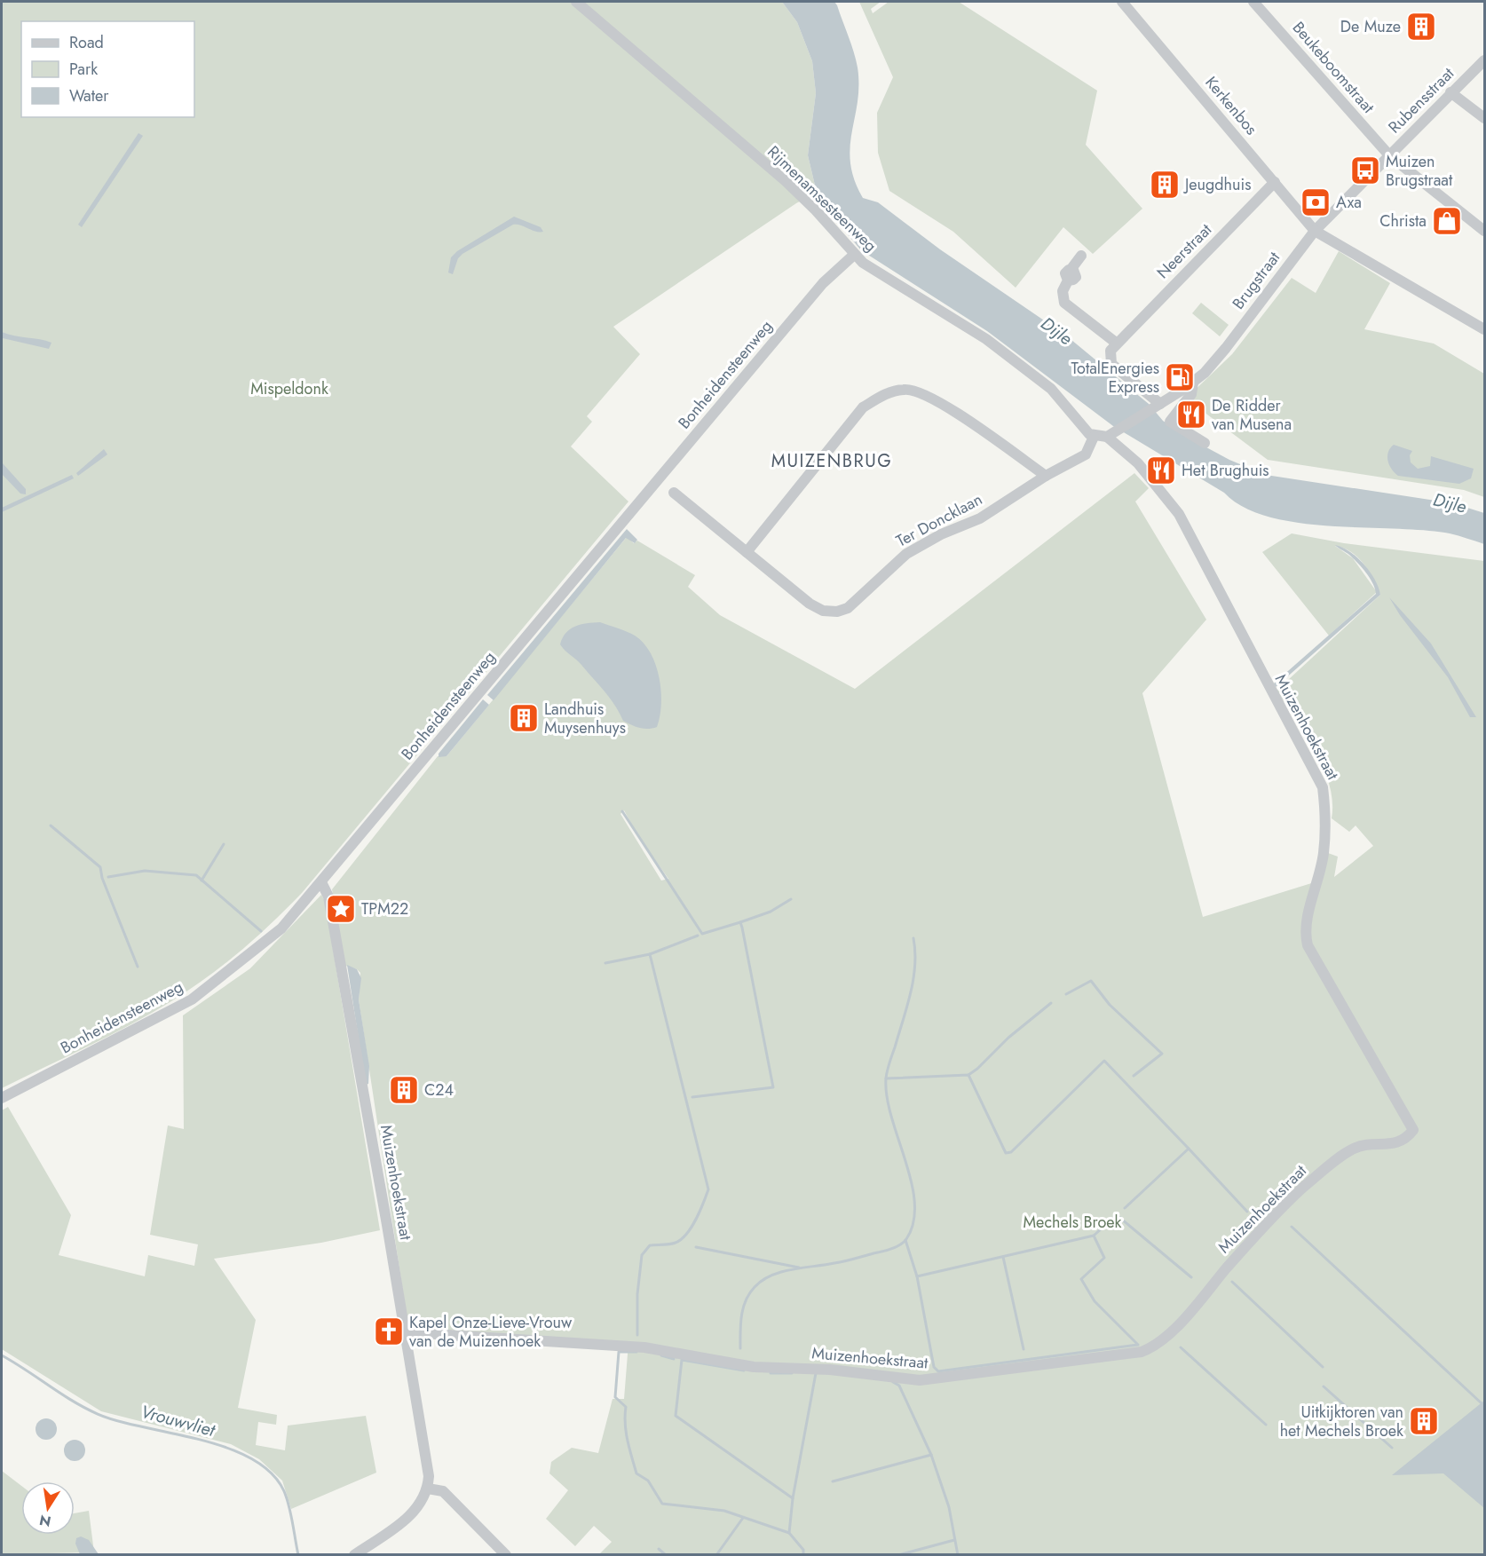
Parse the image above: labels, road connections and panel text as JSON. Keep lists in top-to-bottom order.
{
  "streets": {
    "street": [
      "Beukeboomstraat",
      "Rubensstraat",
      "Kerkenbos",
      "Rijmenamsesteenweg",
      "Neerstraat",
      "Brugstraat",
      "Bonheidensteenweg",
      "Ter Doncklaan",
      "Muizenhoekstraat"
    ]
  },
  "crossings": [
    ["Beukeboomstraat", "Rubensstraat"],
    ["Rubensstraat", "Kerkenbos"],
    ["Rubensstraat", "Brugstraat"],
    ["Kerkenbos", "Neerstraat"],
    ["Kerkenbos", "Brugstraat"],
    ["Rijmenamsesteenweg", "Bonheidensteenweg"],
    ["Rijmenamsesteenweg", "Ter Doncklaan"],
    ["Brugstraat", "Muizenhoekstraat"],
    ["Bonheidensteenweg", "Muizenhoekstraat"]
  ],
  "districts": ["MUIZENBRUG"],
  "water": ["Dijle", "Vrouwvliet"],
  "parks": ["Mispeldonk", "Mechels Broek"],
  "places": {
    "building": [
      "De Muze",
      "Jeugdhuis",
      "Landhuis Muysenhuys",
      "C24",
      "Uitkijktoren van het Mechels Broek"
    ],
    "bus stop": ["Muizen Brugstraat"],
    "bank": ["Axa"],
    "shop": ["Christa"],
    "fuel station": ["TotalEnergies Express"],
    "restaurant": ["De Ridder van Musena", "Het Brughuis"],
    "place": ["TPM22"],
    "church": ["Kapel Onze-Lieve-Vrouw van de Muizenhoek"]
  },
  "legend": ["Road", "Park", "Water"],
  "north": "bottom"
}
